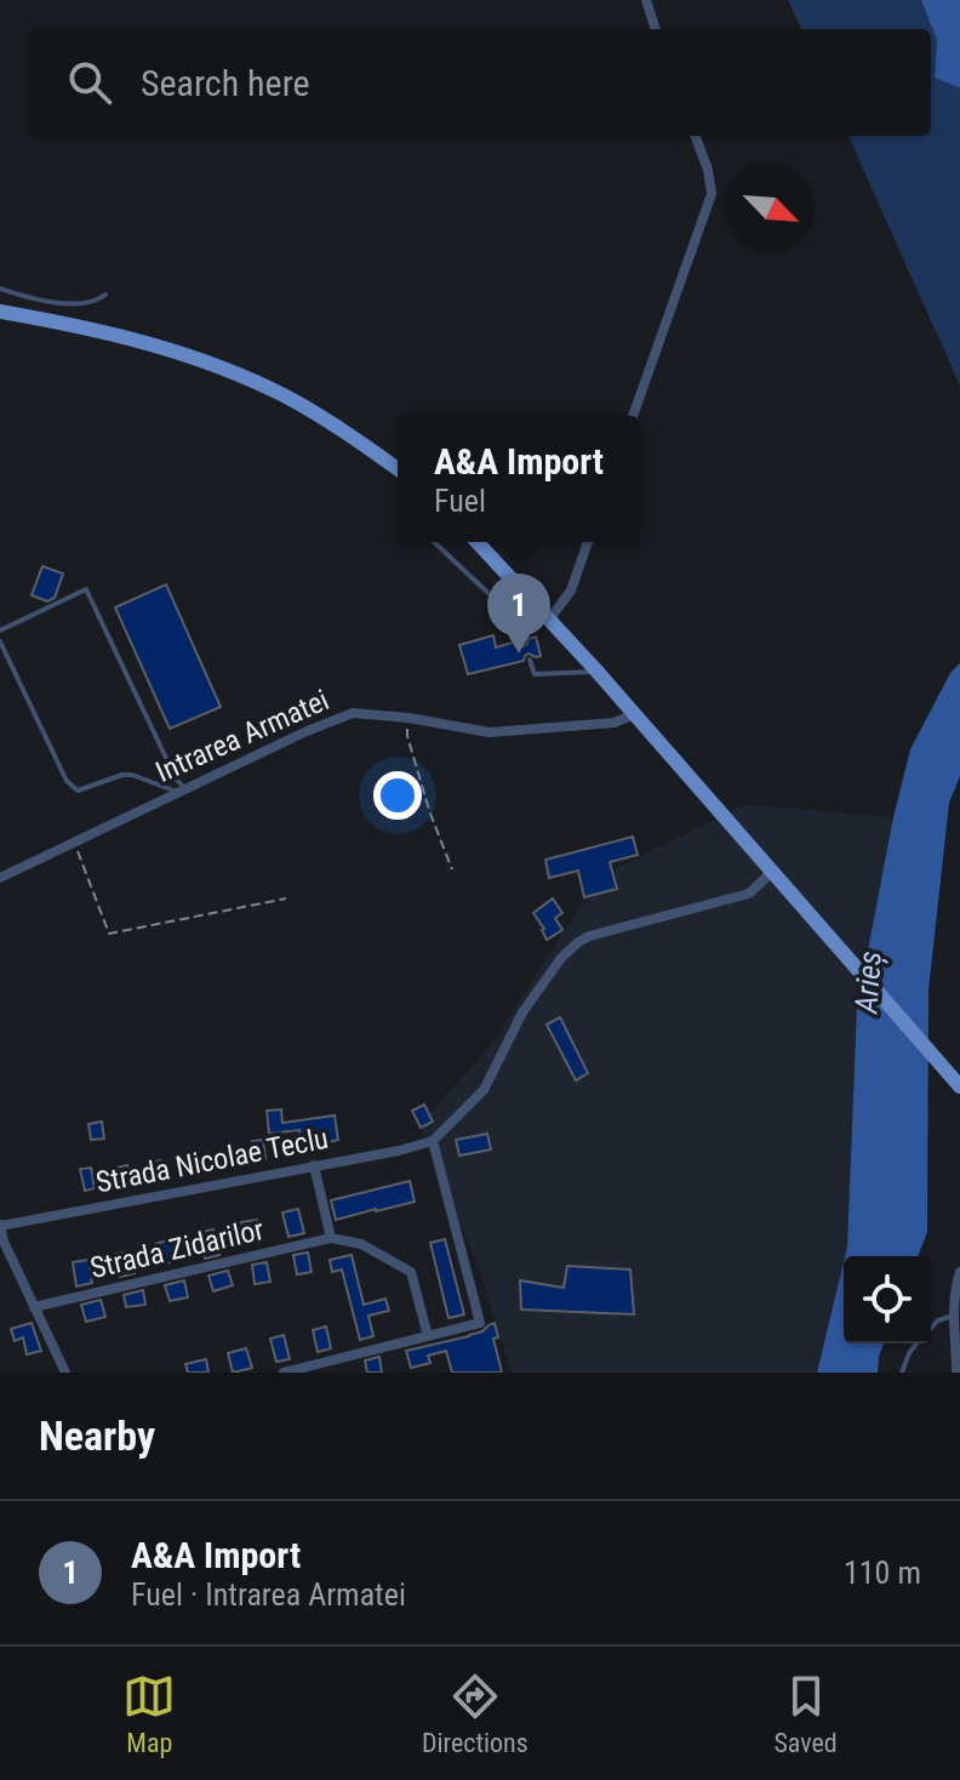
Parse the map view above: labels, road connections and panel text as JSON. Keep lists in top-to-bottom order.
{
  "streets": {
    "street": ["Intrarea Armatei", "Strada Nicolae Teclu", "Strada Zidarilor"]
  },
  "crossings": [
    ["Strada Nicolae Teclu", "Strada Zidarilor"]
  ],
  "water": ["Arieș"],
  "north": "bottom right",
  "page": {
    "search": "Search here",
    "popup": ["A&A Import", "Fuel"],
    "pins": "1",
    "heading": "Nearby",
    "list": [
      {
        "mark": "1",
        "name": "A&A Import",
        "note": "Fuel · Intrarea Armatei",
        "value": "110 m"
      }
    ],
    "nav": ["Map", "Directions", "Saved"]
  }
}
